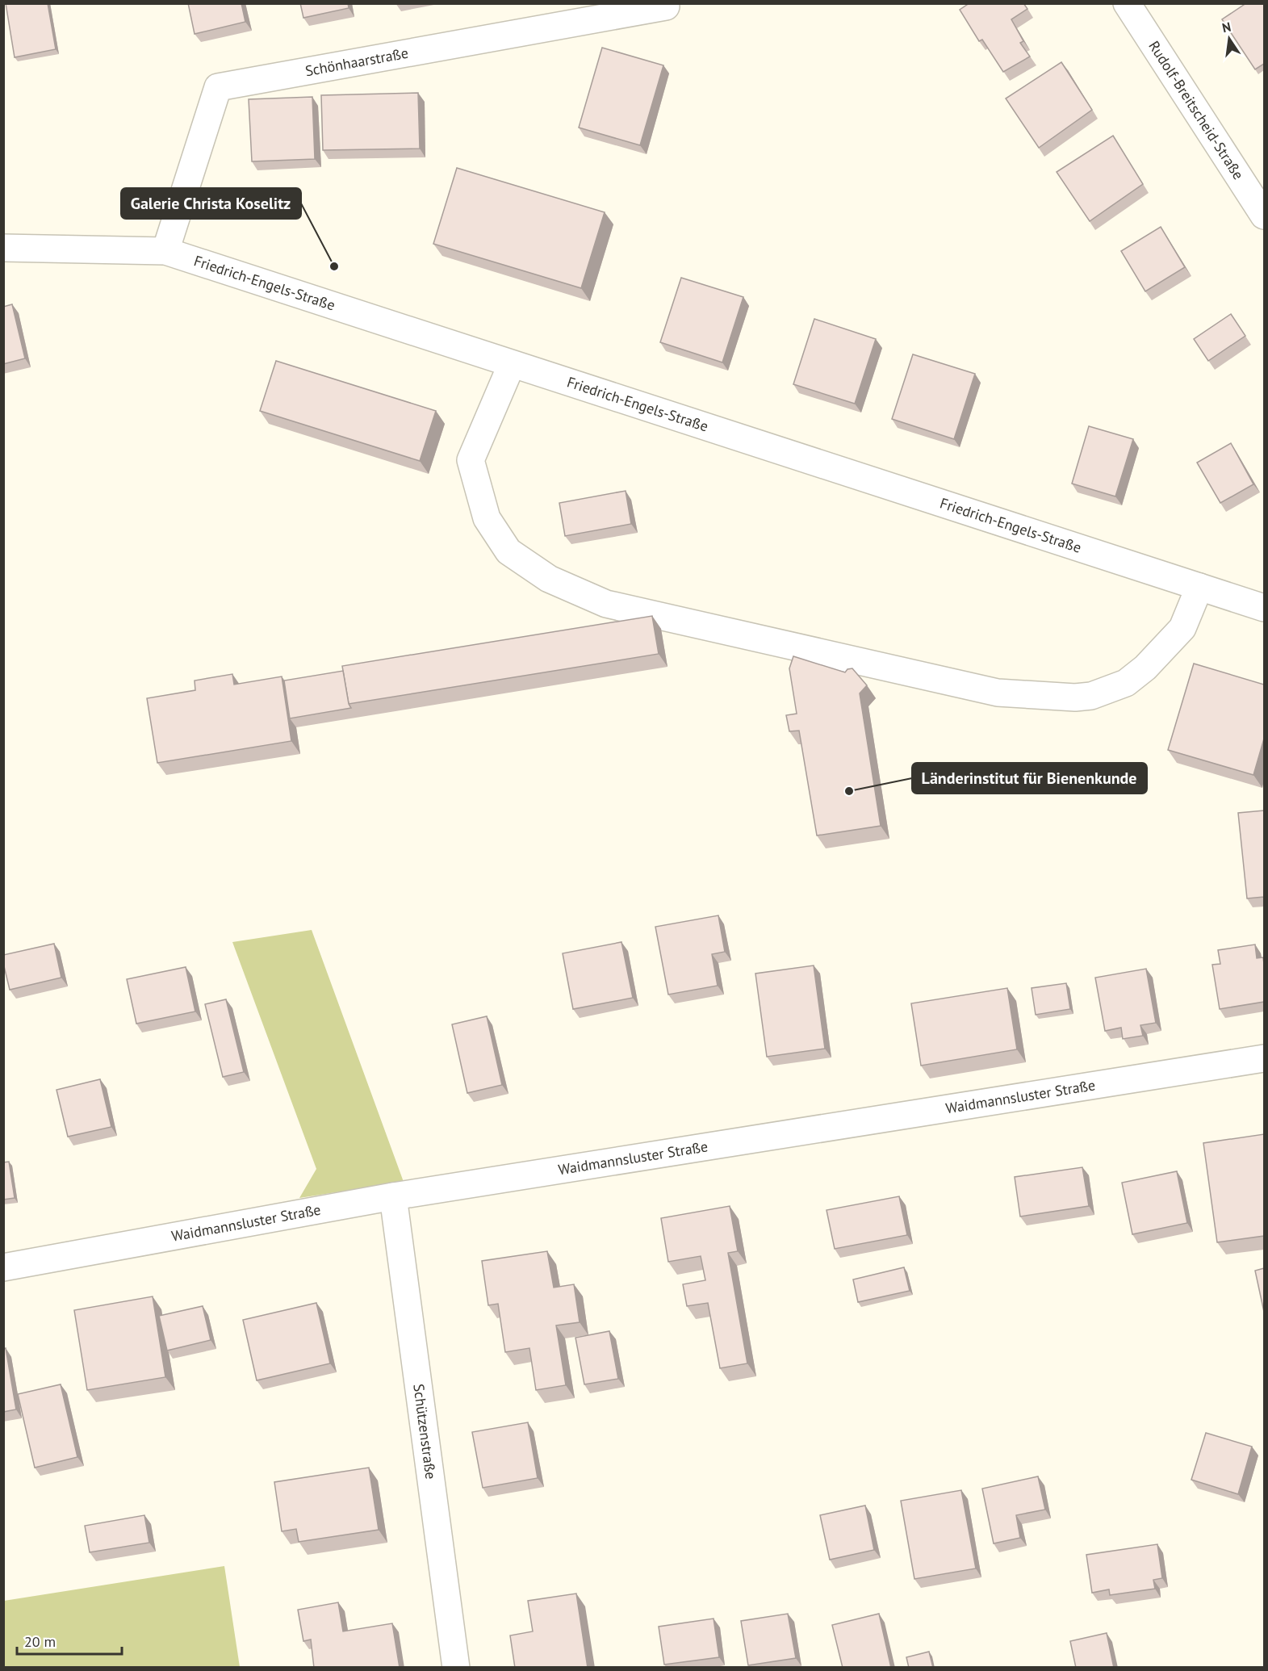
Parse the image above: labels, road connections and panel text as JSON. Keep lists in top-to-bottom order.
{
  "streets": {
    "street": [
      "Schönhaarstraße",
      "Rudolf-Breitscheid-Straße",
      "Friedrich-Engels-Straße",
      "Waidmannsluster Straße",
      "Schützenstraße"
    ]
  },
  "crossings": [
    ["Schönhaarstraße", "Friedrich-Engels-Straße"],
    ["Waidmannsluster Straße", "Schützenstraße"]
  ],
  "places": ["Galerie Christa Koselitz", "Länderinstitut für Bienenkunde"],
  "scale_bar": "20 m",
  "north": "top"
}
